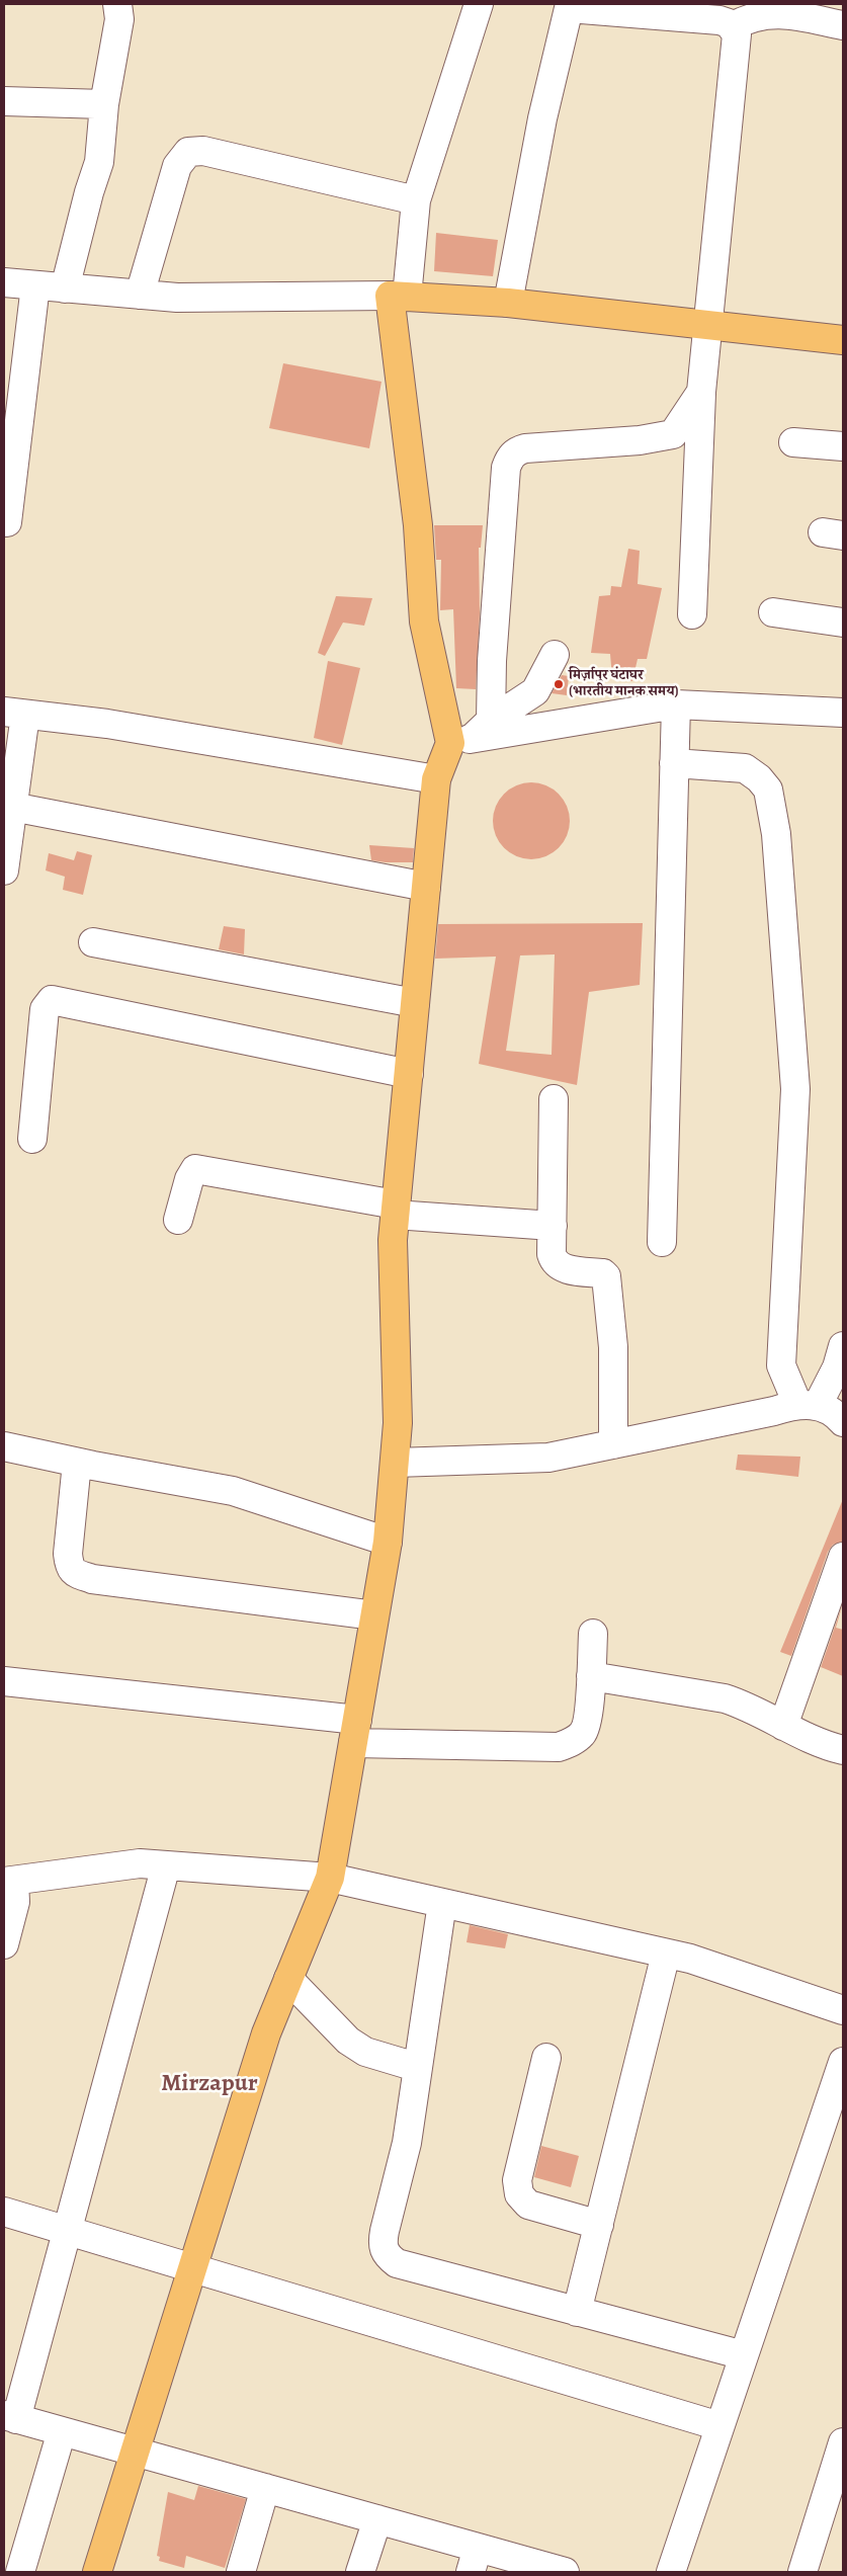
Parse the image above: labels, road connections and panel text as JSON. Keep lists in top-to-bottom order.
{
  "districts": ["Mirzapur"],
  "places": ["मिर्ज़ापुर घंटाघर (भारतीय मानक समय)"]
}
